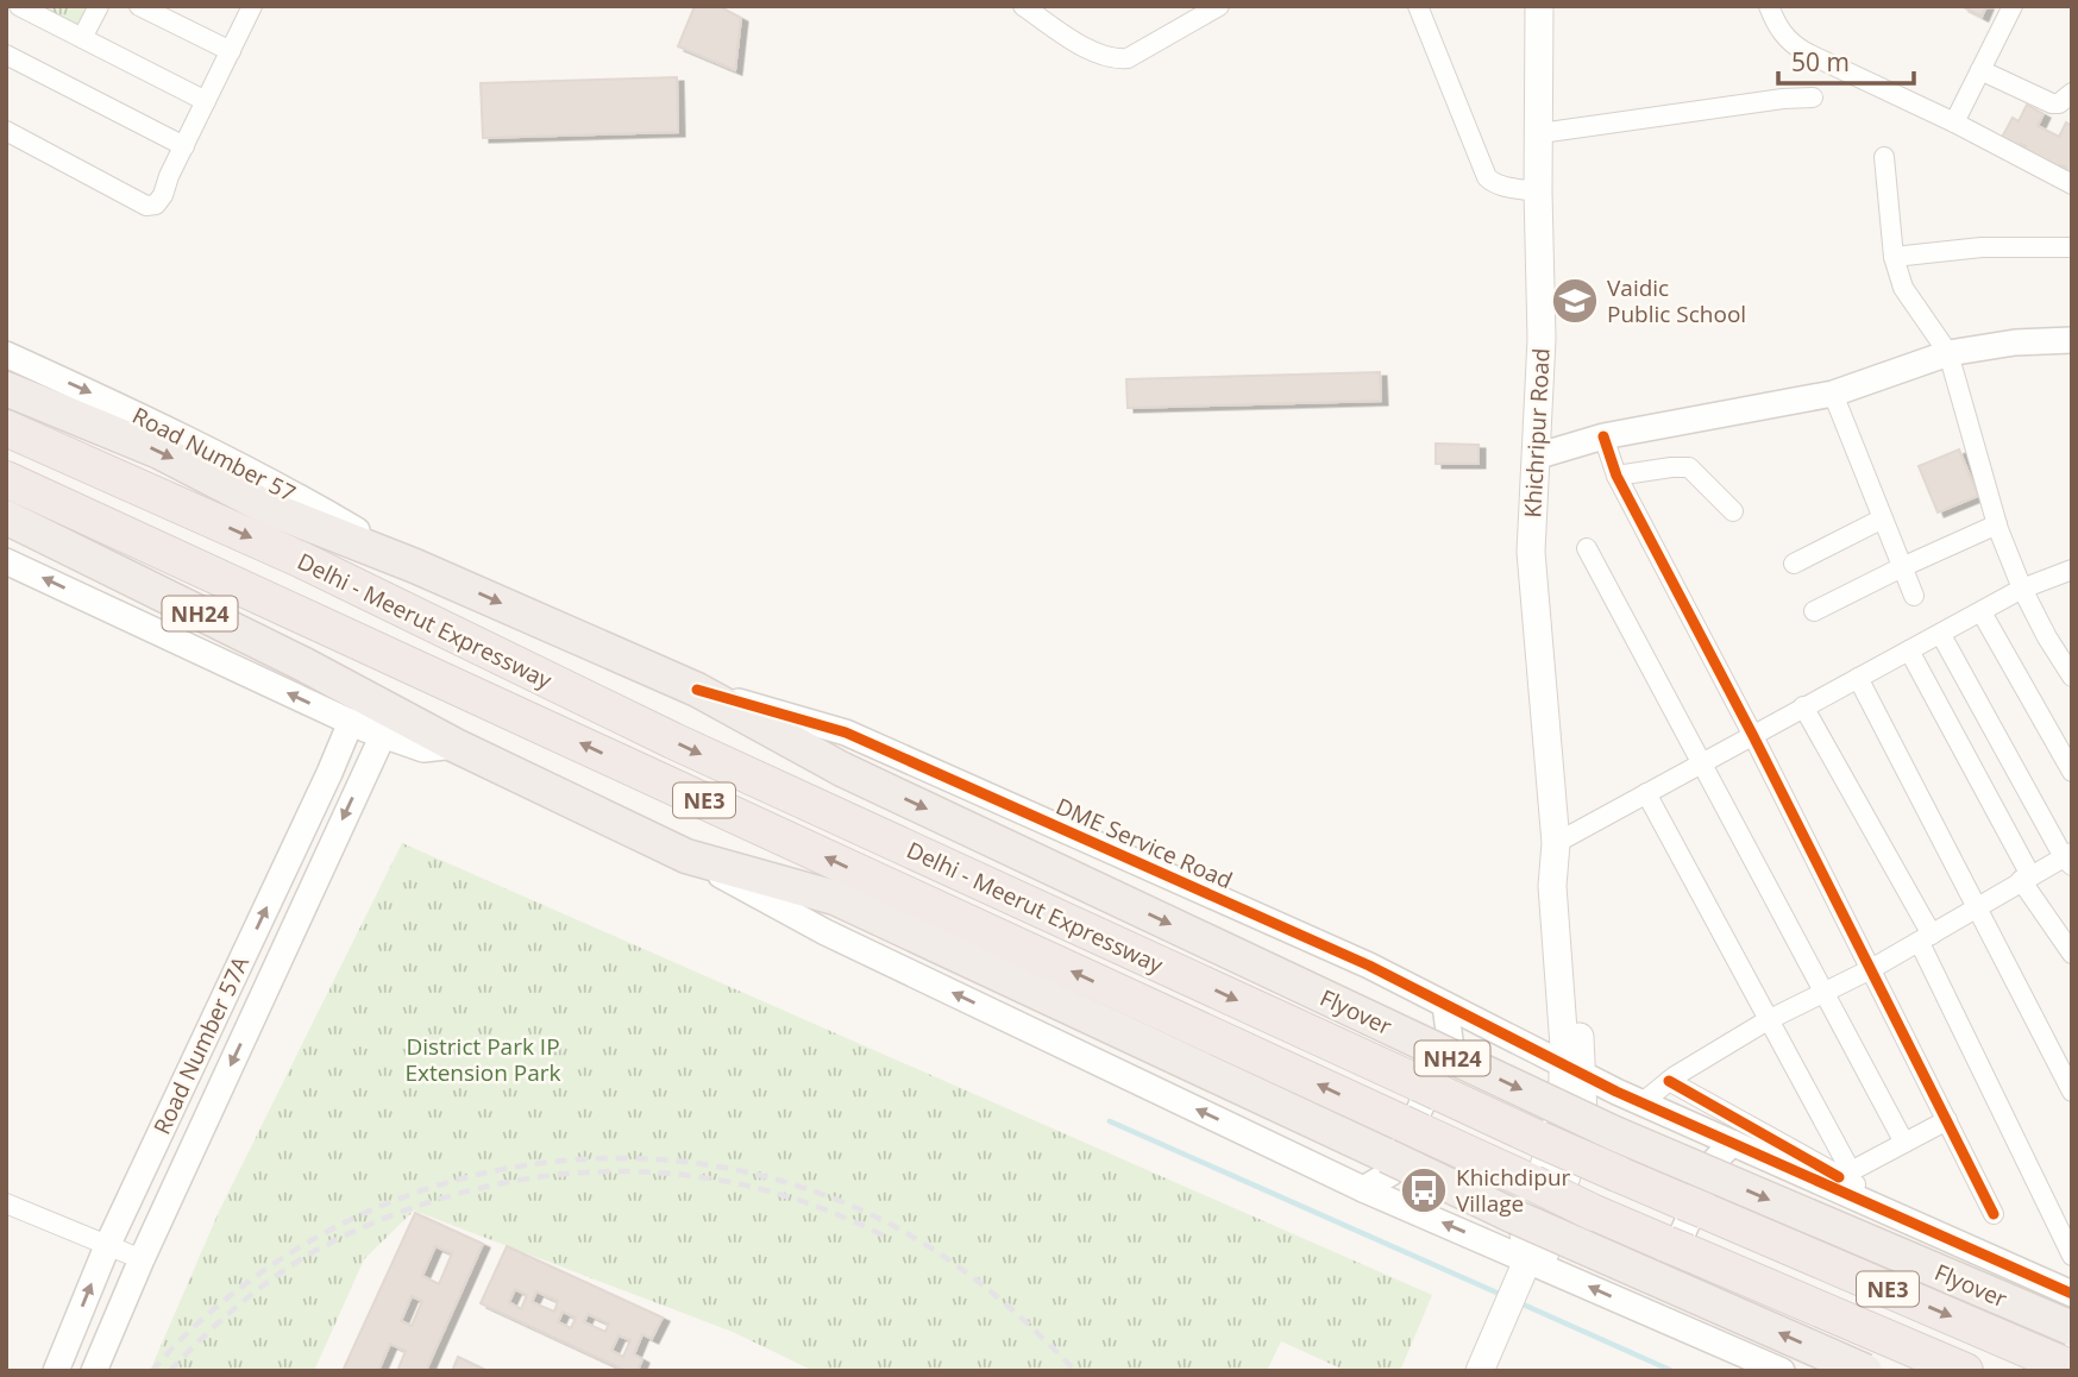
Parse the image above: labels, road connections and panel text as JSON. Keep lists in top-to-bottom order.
{
  "streets": {
    "highway": [
      "NH24",
      "Delhi - Meerut Expressway",
      "NE3",
      "Flyover"
    ],
    "main road": ["Khichripur Road"],
    "street": ["Road Number 57", "DME Service Road", "Road Number 57A"]
  },
  "crossings": [
    ["Khichripur Road", "DME Service Road"],
    ["Road Number 57", "Flyover"],
    ["DME Service Road", "Flyover"]
  ],
  "parks": ["District Park IP Extension Park"],
  "places": {
    "school or university": ["Vaidic Public School"],
    "bus stop": ["Khichdipur Village"]
  },
  "scale_bar": "50 m"
}
